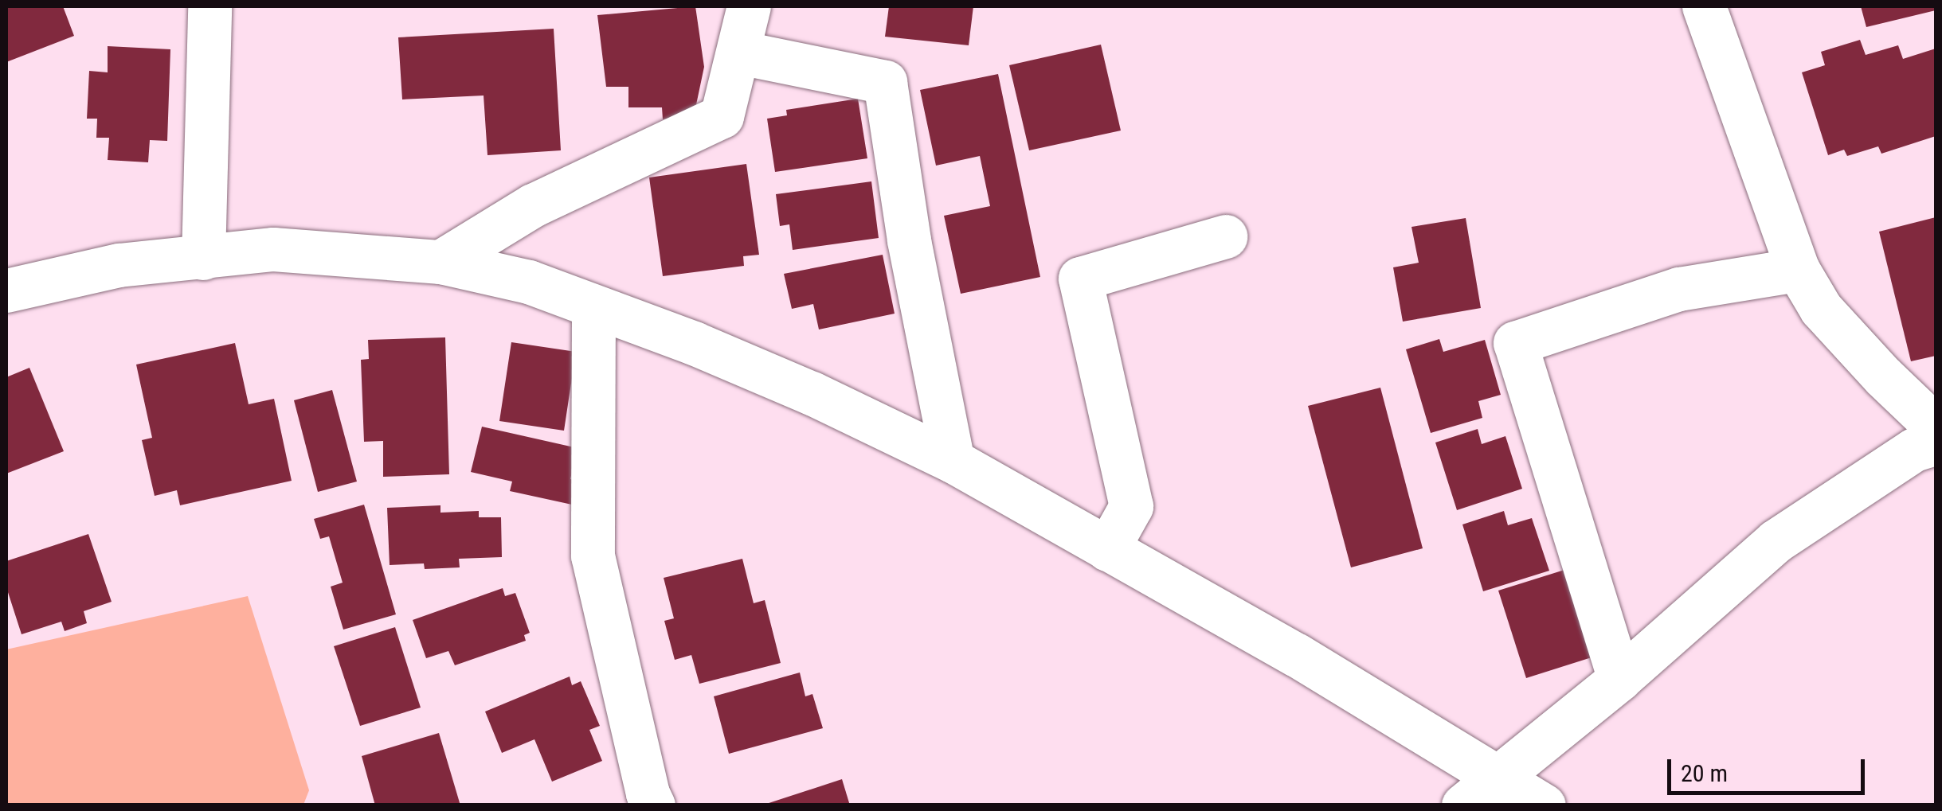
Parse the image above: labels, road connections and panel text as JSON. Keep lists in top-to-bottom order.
{
  "scale_bar": "20 m"
}
